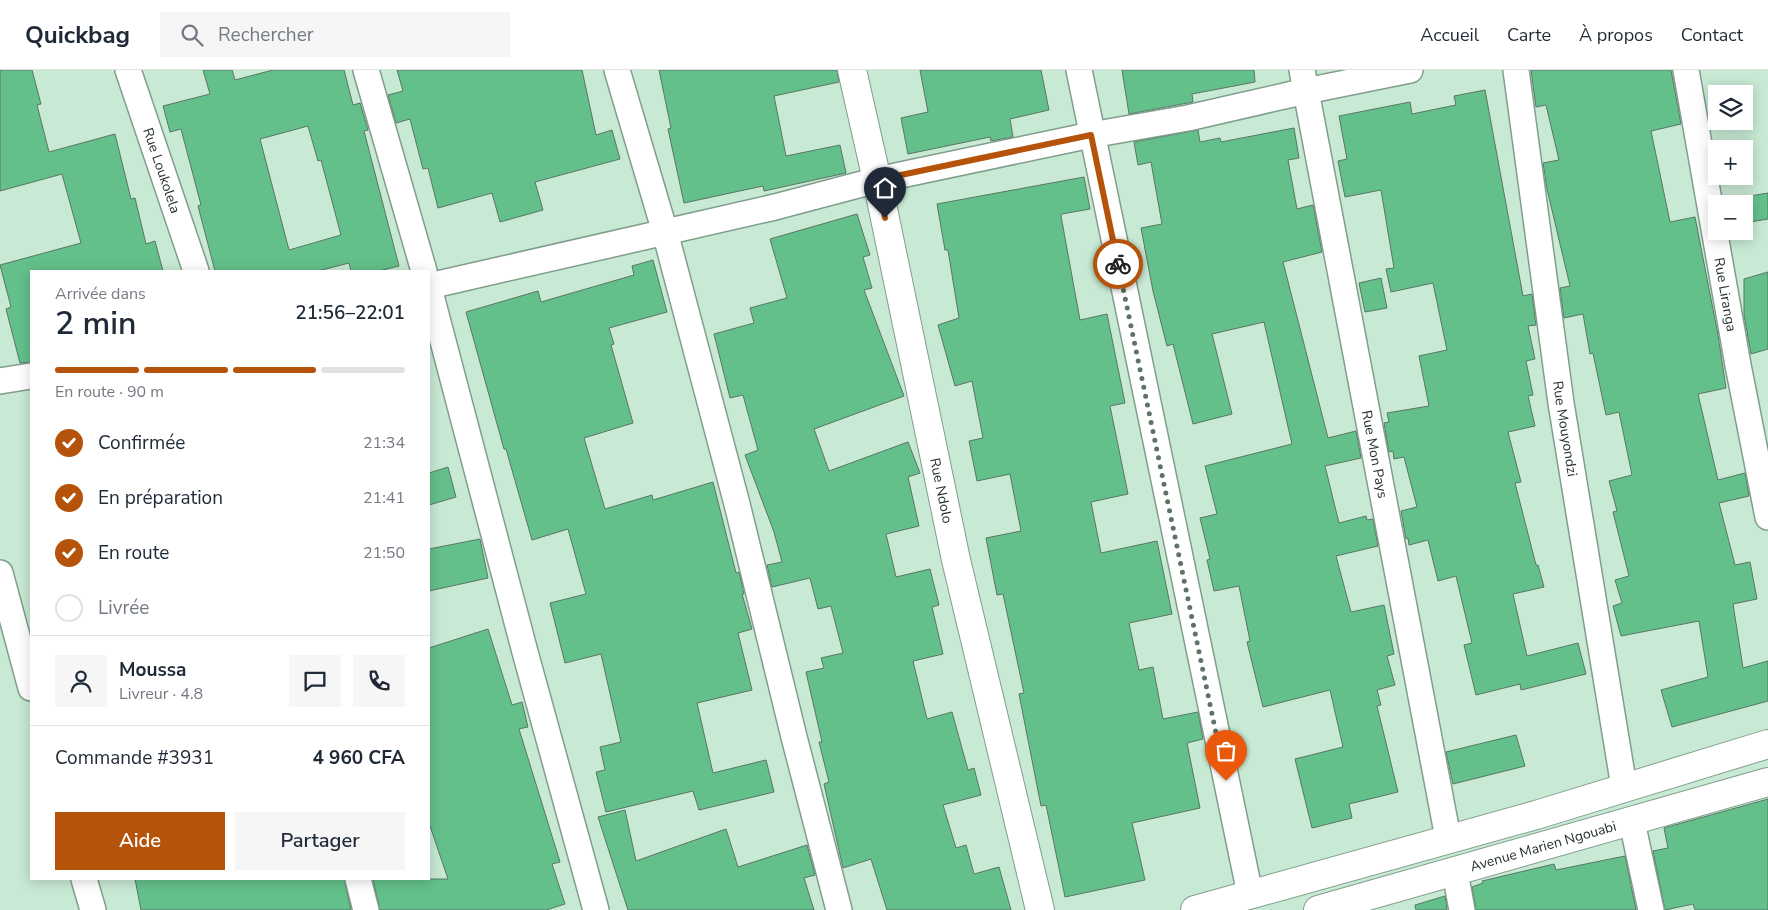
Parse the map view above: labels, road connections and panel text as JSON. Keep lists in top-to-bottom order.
{
  "streets": {
    "main road": ["Rue Ndolo", "Avenue Marien Ngouabi"],
    "street": [
      "Rue Loukolela",
      "Rue Liranga",
      "Rue Mouyondzi",
      "Rue Mon Pays"
    ]
  },
  "page": {
    "header": "Quickbag",
    "search": "Rechercher",
    "nav": [
      "Accueil",
      "Carte",
      "À propos",
      "Contact"
    ],
    "map_buttons": ["+", "−"],
    "heading": ["2 min", "Arrivée dans", "21:56–22:01"],
    "panel": [
      "Moussa",
      "Livreur · 4.8",
      "Commande #3931",
      "4 960 CFA"
    ],
    "bar": "En route · 90 m",
    "list": [
      ["Confirmée", "21:34"],
      ["En préparation", "21:41"],
      ["En route", "21:50"],
      "Livrée"
    ],
    "buttons": ["Aide", "Partager"]
  }
}
